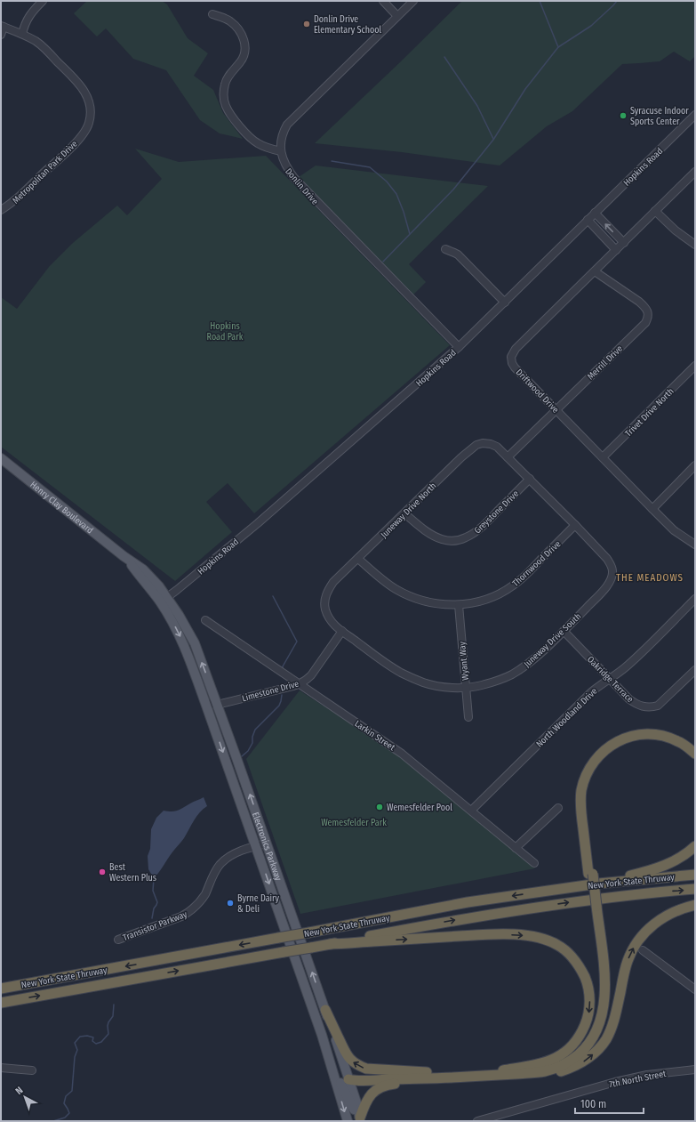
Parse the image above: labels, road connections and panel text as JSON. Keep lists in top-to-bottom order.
{
  "streets": {
    "highway": ["New York State Thruway"],
    "main road": ["Henry Clay Boulevard", "Electronics Parkway"],
    "street": [
      "Hopkins Road",
      "Metropolitan Park Drive",
      "Donlin Drive",
      "Merrill Drive",
      "Driftwood Drive",
      "Trivet Drive North",
      "Juneway Drive North",
      "Greystone Drive",
      "Thornwood Drive",
      "Juneway Drive South",
      "Wyant Way",
      "Oakridge Terrace",
      "Limestone Drive",
      "North Woodland Drive",
      "Larkin Street",
      "Transistor Parkway",
      "7th North Street"
    ]
  },
  "crossings": [
    ["Hopkins Road", "Donlin Drive"],
    ["Hopkins Road", "Henry Clay Boulevard"],
    ["Hopkins Road", "Electronics Parkway"],
    ["Merrill Drive", "Driftwood Drive"],
    ["Merrill Drive", "Juneway Drive North"],
    ["Driftwood Drive", "Trivet Drive North"],
    ["Henry Clay Boulevard", "Electronics Parkway"],
    ["Juneway Drive North", "Greystone Drive"],
    ["Juneway Drive North", "Thornwood Drive"],
    ["Juneway Drive North", "Juneway Drive South"],
    ["Juneway Drive North", "Limestone Drive"],
    ["Greystone Drive", "Juneway Drive South"],
    ["Thornwood Drive", "Juneway Drive South"],
    ["Thornwood Drive", "Wyant Way"],
    ["Juneway Drive South", "Wyant Way"],
    ["Juneway Drive South", "Oakridge Terrace"],
    ["Juneway Drive South", "Limestone Drive"],
    ["Oakridge Terrace", "North Woodland Drive"],
    ["Limestone Drive", "Larkin Street"],
    ["Limestone Drive", "Electronics Parkway"],
    ["North Woodland Drive", "Larkin Street"],
    ["Electronics Parkway", "Transistor Parkway"]
  ],
  "districts": ["THE MEADOWS"],
  "parks": ["Hopkins Road Park", "Wemesfelder Park"],
  "places": [
    "Donlin Drive Elementary School",
    "Syracuse Indoor Sports Center",
    "Wemesfelder Pool",
    "Best Western Plus",
    "Byrne Dairy & Deli"
  ],
  "scale_bar": "100 m",
  "north": "top left"
}
